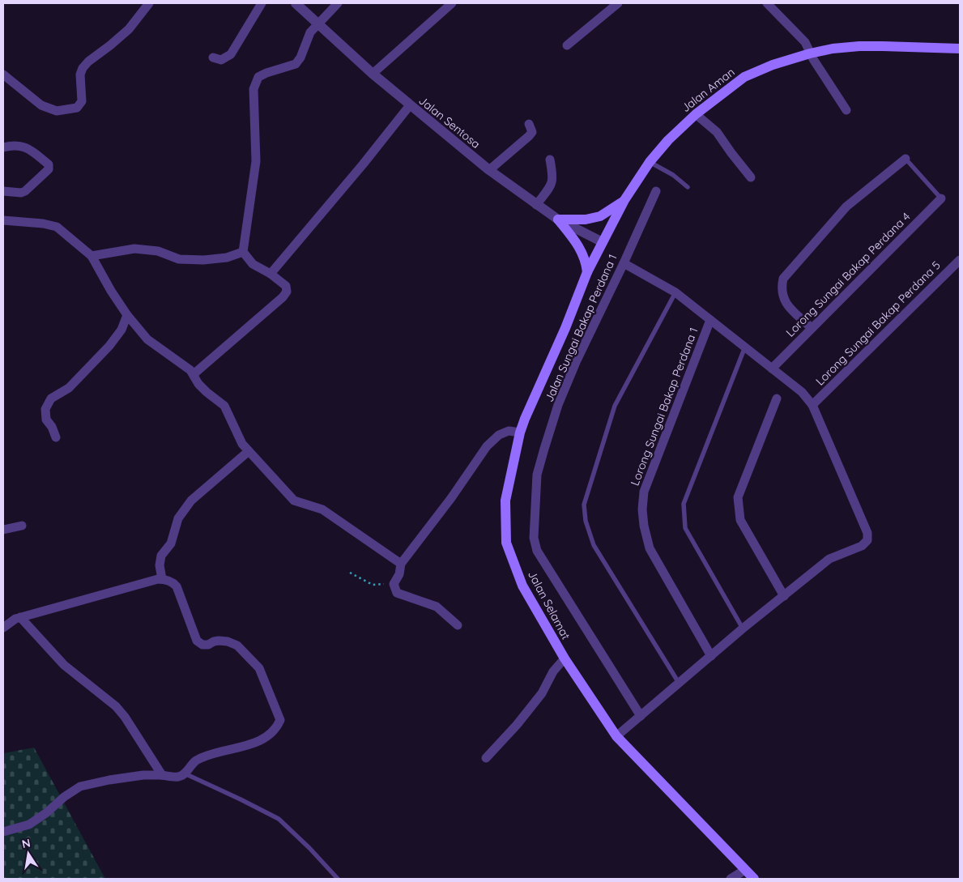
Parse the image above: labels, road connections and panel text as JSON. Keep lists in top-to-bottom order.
{
  "streets": {
    "main road": ["Jalan Aman", "Jalan Selamat"],
    "street": [
      "Jalan Sentosa",
      "Lorong Sungai Bakap Perdana 4",
      "Lorong Sungai Bakap Perdana 5",
      "Jalan Sungai Bakap Perdana 1",
      "Lorong Sungai Bakap Perdana 1"
    ]
  },
  "crossings": [
    ["Jalan Aman", "Jalan Sentosa"],
    ["Jalan Aman", "Jalan Selamat"],
    ["Jalan Sentosa", "Jalan Selamat"]
  ],
  "north": "top"
}
